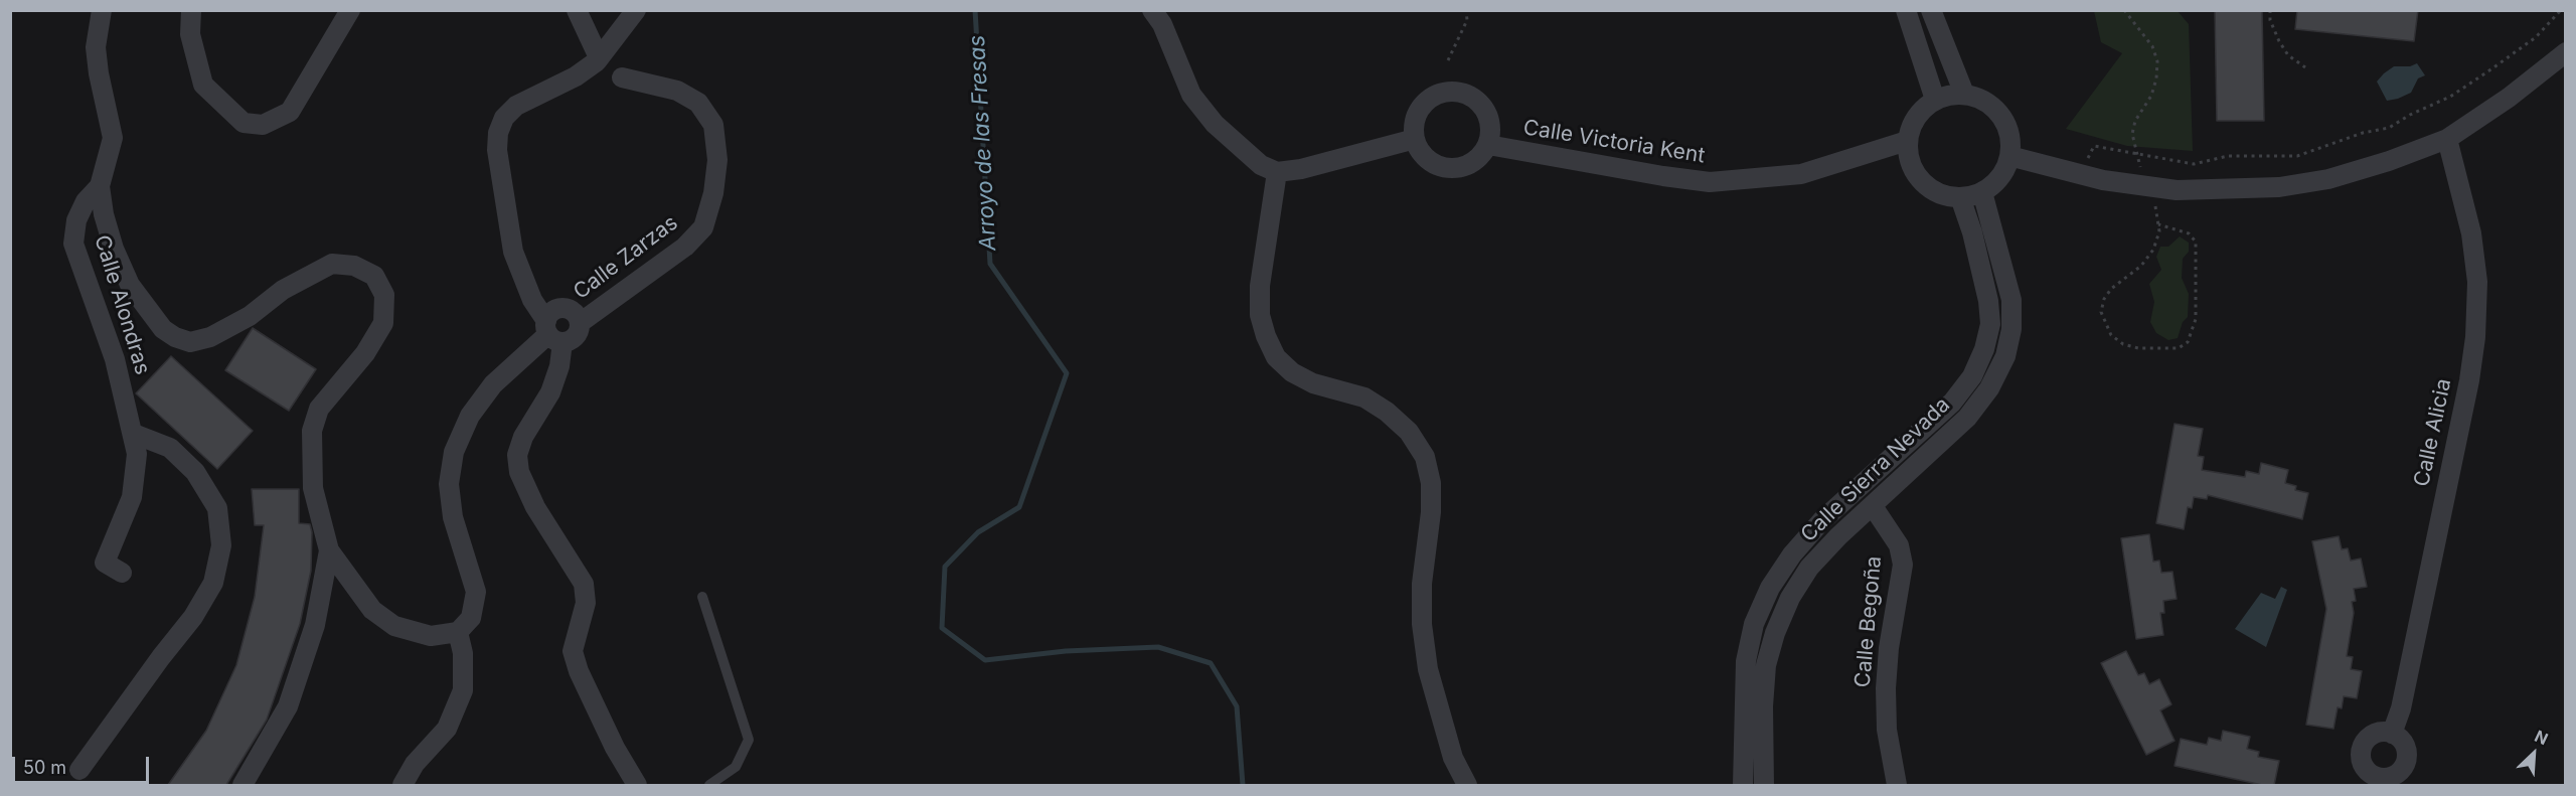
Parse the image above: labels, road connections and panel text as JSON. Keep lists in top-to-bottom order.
{
  "streets": {
    "street": [
      "Calle Victoria Kent",
      "Calle Zarzas",
      "Calle Alondras",
      "Calle Alicia",
      "Calle Sierra Nevada",
      "Calle Begoña"
    ]
  },
  "crossings": [
    ["Calle Victoria Kent", "Calle Sierra Nevada"],
    ["Calle Sierra Nevada", "Calle Begoña"]
  ],
  "water": ["Arroyo de las Fresas"],
  "scale_bar": "50 m",
  "north": "top right"
}
